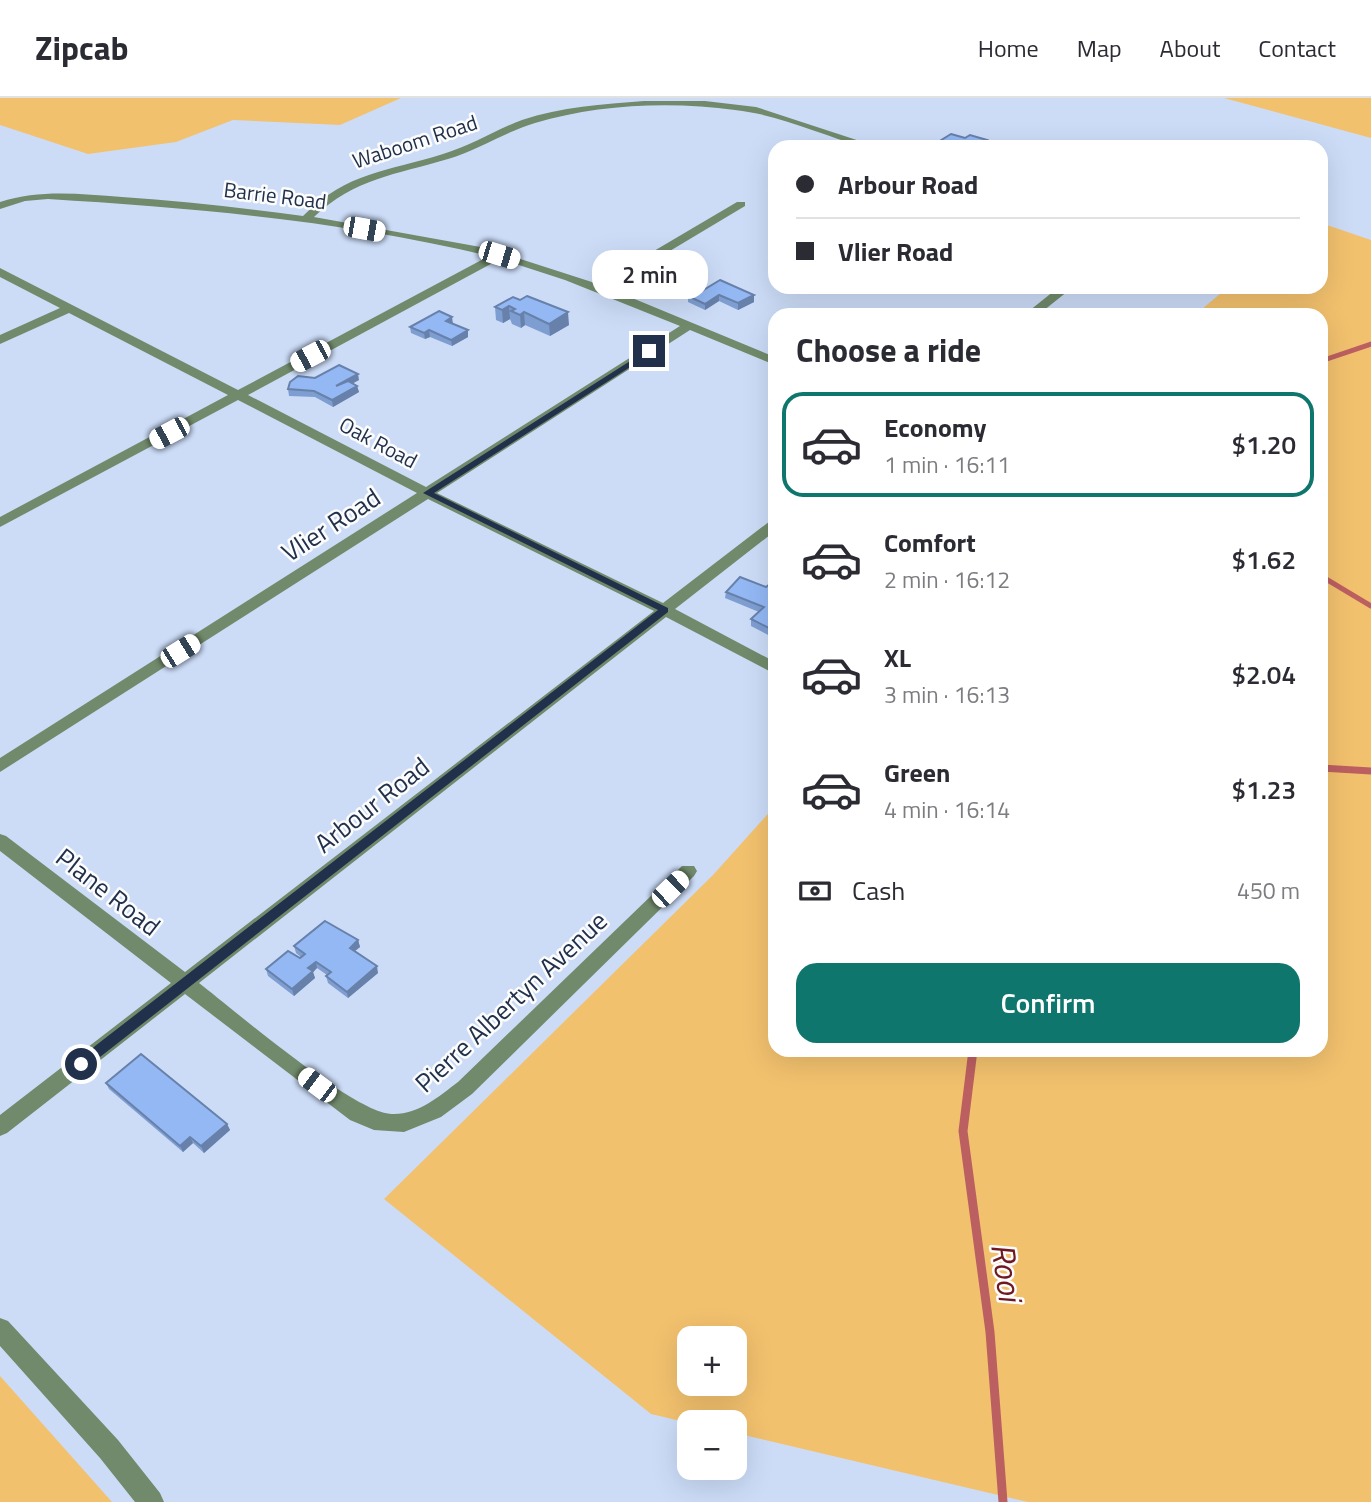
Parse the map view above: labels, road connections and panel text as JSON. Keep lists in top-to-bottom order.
{
  "streets": {
    "street": [
      "Waboom Road",
      "Barrie Road",
      "Oak Road",
      "Vlier Road",
      "Arbour Road",
      "Plane Road",
      "Pierre Albertyn Avenue"
    ]
  },
  "crossings": [
    ["Waboom Road", "Barrie Road"],
    ["Barrie Road", "Vlier Road"],
    ["Oak Road", "Vlier Road"],
    ["Oak Road", "Arbour Road"],
    ["Arbour Road", "Plane Road"],
    ["Arbour Road", "Pierre Albertyn Avenue"],
    ["Plane Road", "Pierre Albertyn Avenue"]
  ],
  "water": ["Rooi"],
  "page": {
    "header": "Zipcab",
    "nav": [
      "Home",
      "Map",
      "About",
      "Contact"
    ],
    "banner": ["Arbour Road", "Vlier Road"],
    "bubble": "2 min",
    "heading": "Choose a ride",
    "list": [
      {
        "name": "Economy",
        "note": "1 min · 16:11",
        "value": "$1.20"
      },
      {
        "name": "Comfort",
        "note": "2 min · 16:12",
        "value": "$1.62"
      },
      {
        "name": "XL",
        "note": "3 min · 16:13",
        "value": "$2.04"
      },
      {
        "name": "Green",
        "note": "4 min · 16:14",
        "value": "$1.23"
      }
    ],
    "pay": ["Cash", "450 m"],
    "buttons": "Confirm",
    "map_buttons": ["+", "−"]
  }
}
